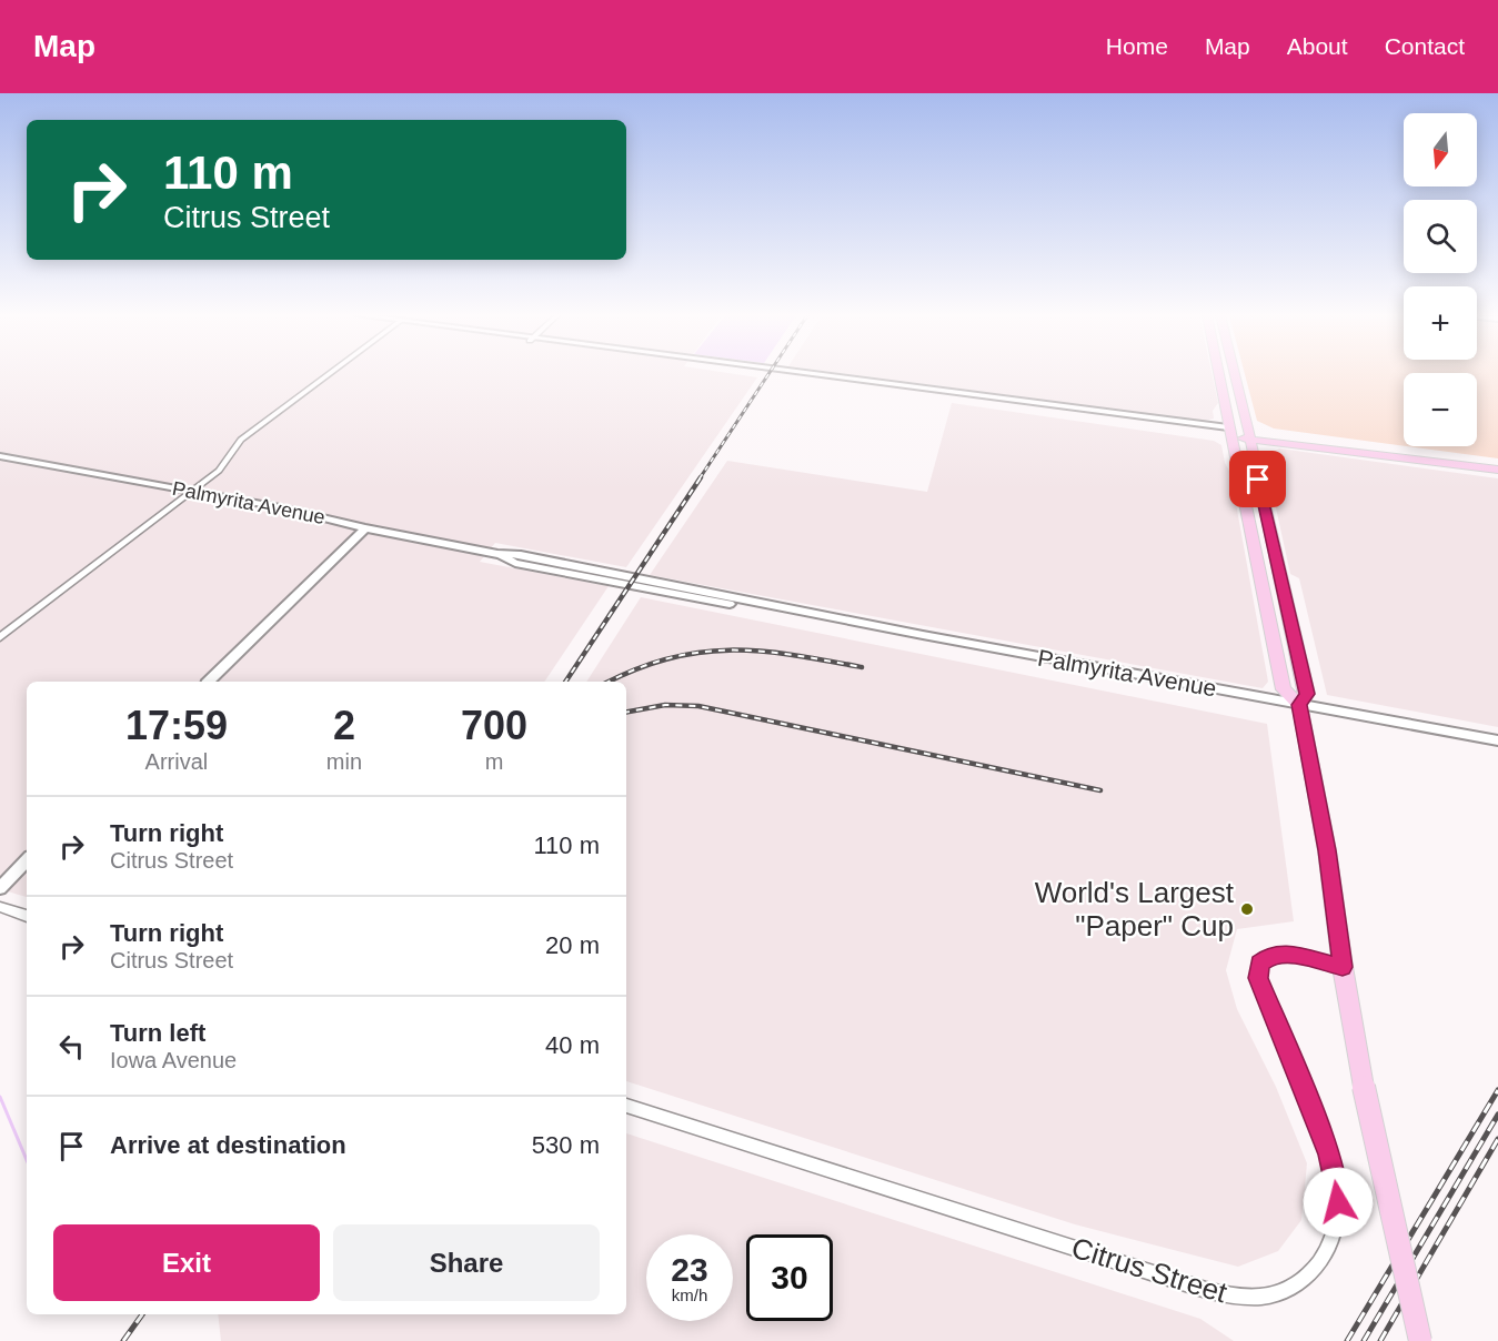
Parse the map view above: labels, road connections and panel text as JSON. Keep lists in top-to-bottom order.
{
  "streets": {
    "street": ["Palmyrita Avenue", "Citrus Street"]
  },
  "places": ["World's Largest \"Paper\" Cup"],
  "north": "bottom",
  "page": {
    "header": "Map",
    "nav": [
      "Home",
      "Map",
      "About",
      "Contact"
    ],
    "map_buttons": ["+", "−"],
    "turn": ["110 m", "Citrus Street"],
    "eta": [
      "17:59",
      "Arrival",
      "2",
      "min",
      "700",
      "m"
    ],
    "list": [
      {
        "name": "Turn right",
        "note": "Citrus Street",
        "value": "110 m"
      },
      {
        "name": "Turn right",
        "note": "Citrus Street",
        "value": "20 m"
      },
      {
        "name": "Turn left",
        "note": "Iowa Avenue",
        "value": "40 m"
      },
      {
        "name": "Arrive at destination",
        "value": "530 m"
      }
    ],
    "buttons": ["Exit", "Share"],
    "speed": "23 km/h",
    "limit": "30"
  }
}
